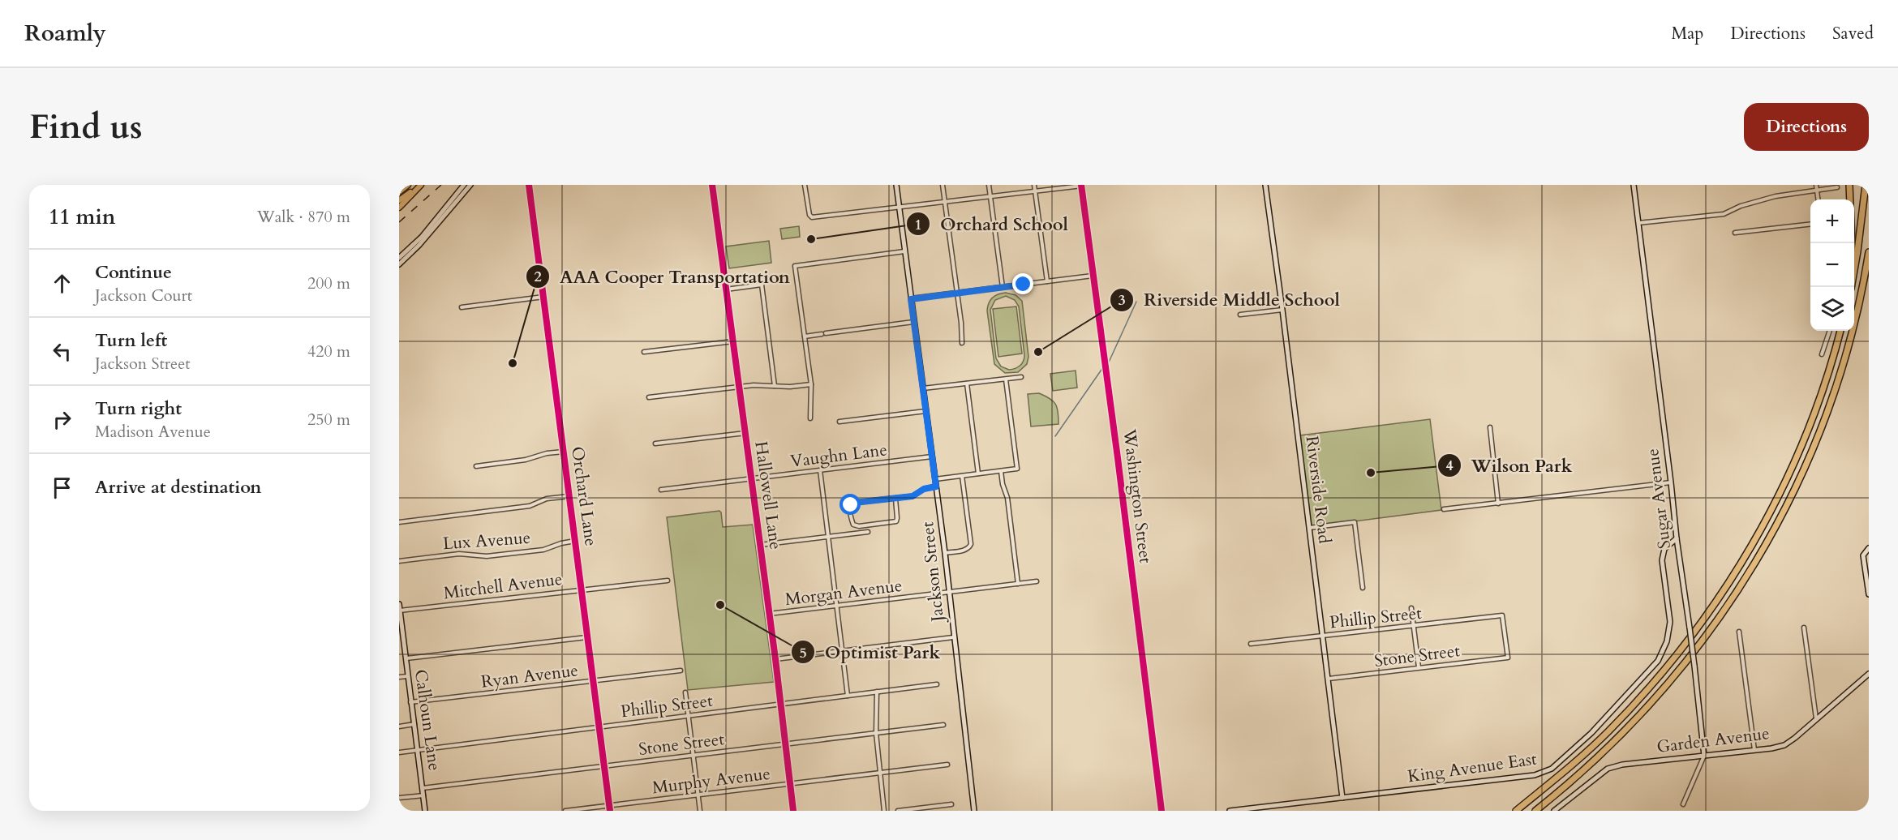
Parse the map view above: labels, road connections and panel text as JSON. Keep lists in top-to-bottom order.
{
  "streets": {
    "street": [
      "Vaughn Lane",
      "Riverside Road",
      "Hallowell Lane",
      "Orchard Lane",
      "Washington Street",
      "Sugar Avenue",
      "Lux Avenue",
      "Jackson Street",
      "Mitchell Avenue",
      "Morgan Avenue",
      "Phillip Street",
      "Stone Street",
      "Ryan Avenue",
      "Calhoun Lane",
      "Garden Avenue",
      "King Avenue East",
      "Murphy Avenue"
    ]
  },
  "crossings": [
    ["Vaughn Lane", "Hallowell Lane"],
    ["Vaughn Lane", "Jackson Street"],
    ["Riverside Road", "Phillip Street"],
    ["Riverside Road", "Stone Street"],
    ["Riverside Road", "King Avenue East"],
    ["Hallowell Lane", "Morgan Avenue"],
    ["Hallowell Lane", "Phillip Street"],
    ["Hallowell Lane", "Stone Street"],
    ["Hallowell Lane", "Murphy Avenue"],
    ["Orchard Lane", "Lux Avenue"],
    ["Orchard Lane", "Mitchell Avenue"],
    ["Orchard Lane", "Phillip Street"],
    ["Orchard Lane", "Stone Street"],
    ["Orchard Lane", "Ryan Avenue"],
    ["Orchard Lane", "Murphy Avenue"],
    ["Sugar Avenue", "Garden Avenue"],
    ["Sugar Avenue", "King Avenue East"],
    ["Jackson Street", "Morgan Avenue"],
    ["Mitchell Avenue", "Calhoun Lane"],
    ["Phillip Street", "Stone Street"],
    ["Phillip Street", "Calhoun Lane"],
    ["Stone Street", "Calhoun Lane"],
    ["Ryan Avenue", "Calhoun Lane"]
  ],
  "places": [
    "Orchard School",
    "Riverside Middle School",
    "AAA Cooper Transportation",
    "Wilson Park",
    "Optimist Park"
  ],
  "page": {
    "header": "Roamly",
    "nav": ["Map", "Directions", "Saved"],
    "buttons": "Directions",
    "title": "Find us",
    "heading": ["11 min", "Walk · 870 m"],
    "map_buttons": ["+", "−"],
    "list": [
      ["Continue", "Jackson Court", "200 m"],
      ["Turn left", "Jackson Street", "420 m"],
      ["Turn right", "Madison Avenue", "250 m"],
      "Arrive at destination"
    ]
  }
}
